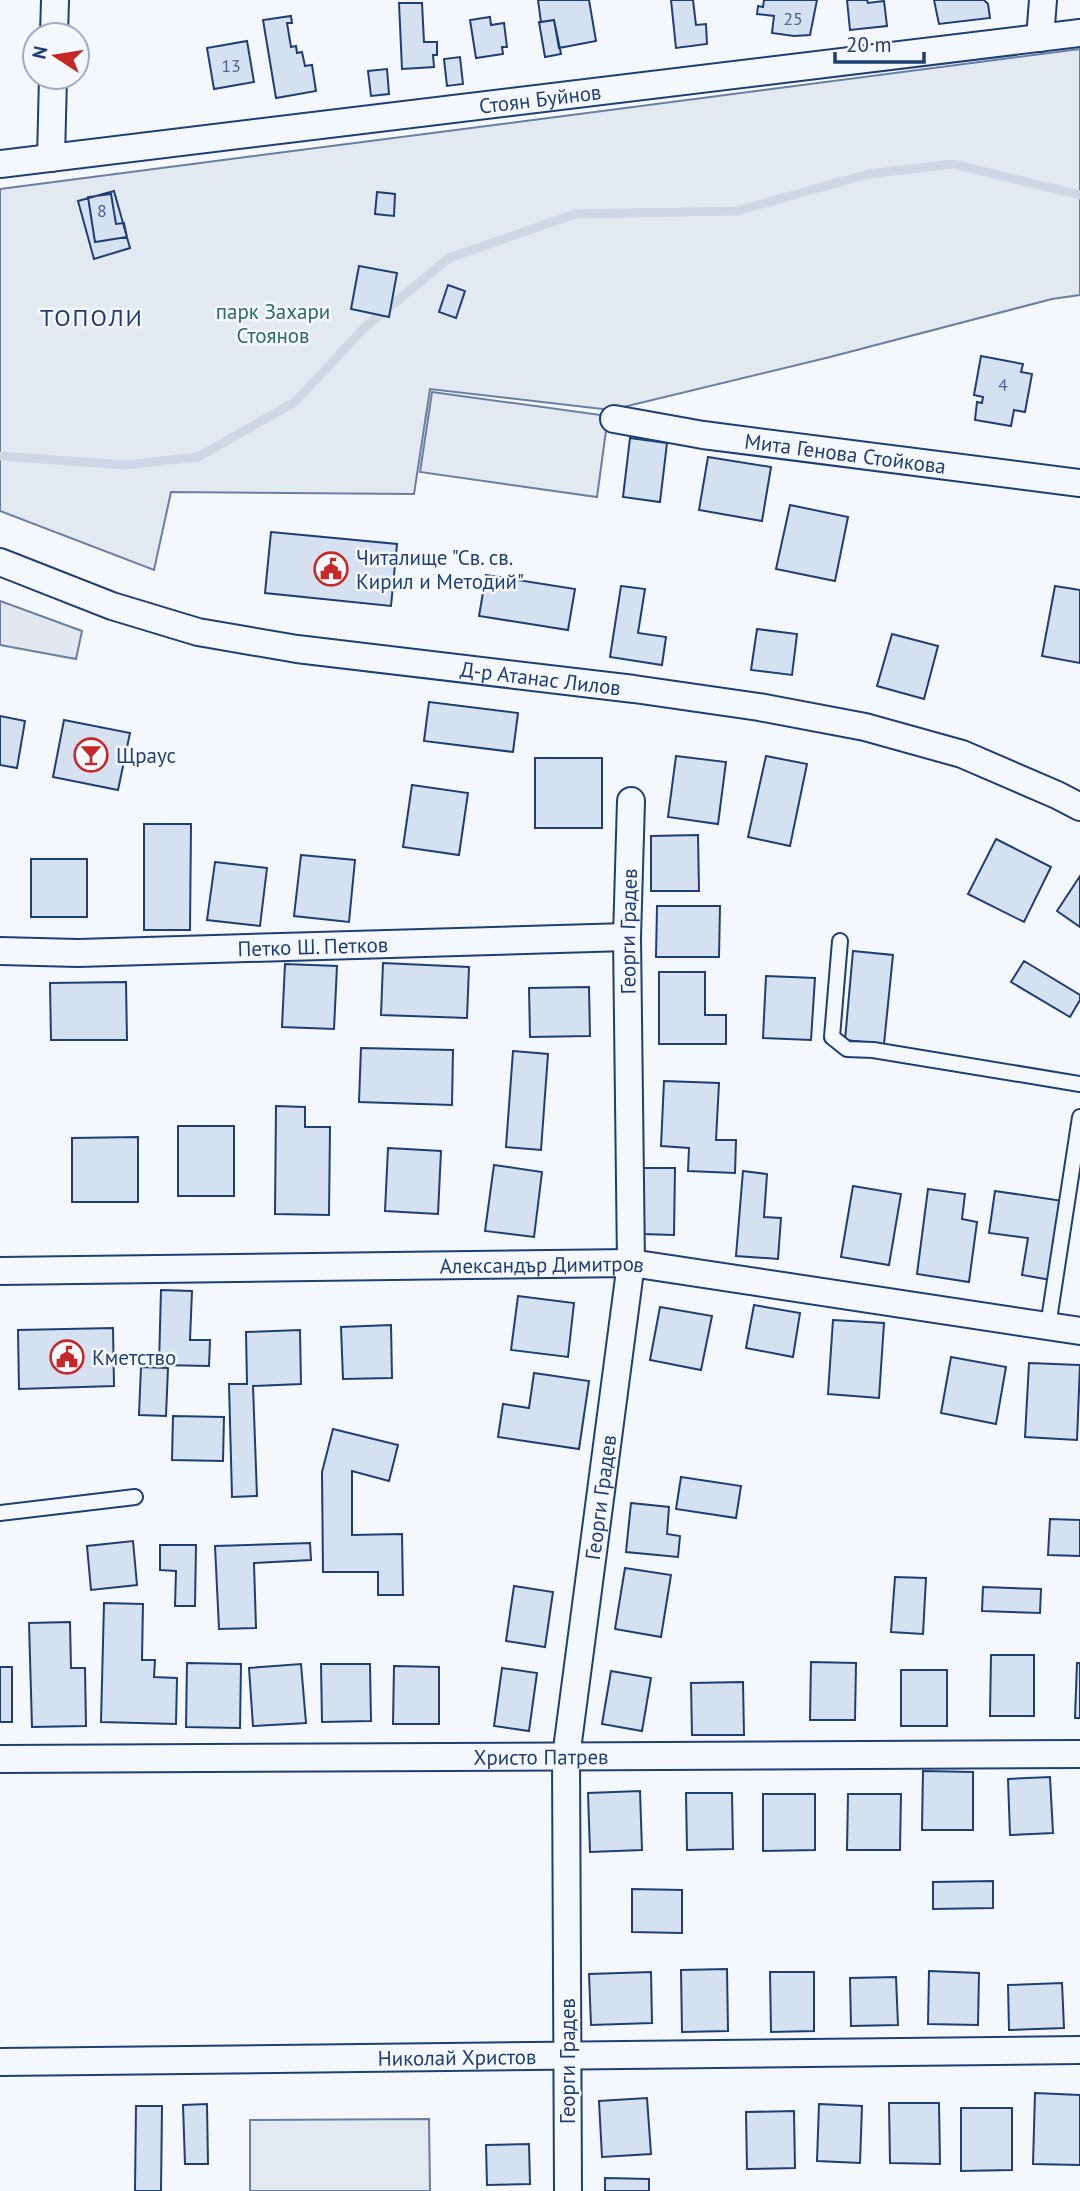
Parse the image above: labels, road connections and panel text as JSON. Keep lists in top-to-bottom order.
{
  "streets": {
    "street": [
      "Стоян Буйнов",
      "Мита Генова Стойкова",
      "Д-р Атанас Лилов",
      "Георги Градев",
      "Петко Ш. Петков",
      "Александър Димитров",
      "Христо Патрев",
      "Николай Христов"
    ]
  },
  "crossings": [
    ["Георги Градев", "Петко Ш. Петков"],
    ["Георги Градев", "Александър Димитров"],
    ["Георги Градев", "Христо Патрев"],
    ["Георги Градев", "Николай Христов"]
  ],
  "districts": ["ТОПОЛИ"],
  "parks": ["парк Захари Стоянов"],
  "places": {
    "public building": ["Читалище \"Св. св. Кирил и Методий\"", "Кметство"],
    "bar": ["Щраус"]
  },
  "house_numbers": [
    "25",
    "13",
    "8",
    "4"
  ],
  "scale_bar": "20 m",
  "north": "left"
}
